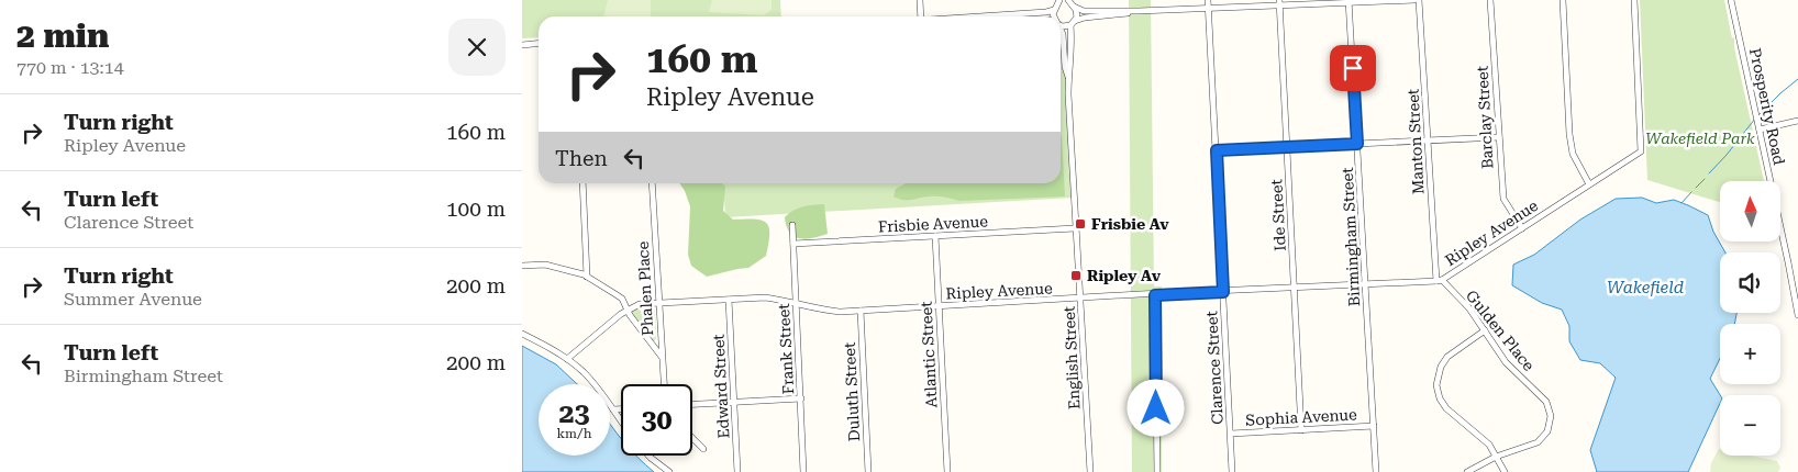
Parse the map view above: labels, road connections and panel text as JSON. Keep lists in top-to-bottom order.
{
  "streets": {
    "street": [
      "Prosperity Road",
      "Barclay Street",
      "Manton Street",
      "Ide Street",
      "Frisbie Avenue",
      "Ripley Avenue",
      "Birmingham Street",
      "Phalen Place",
      "Gulden Place",
      "Frank Street",
      "Atlantic Street",
      "English Street",
      "Clarence Street",
      "Edward Street",
      "Duluth Street",
      "Sophia Avenue"
    ]
  },
  "crossings": [
    ["Barclay Street", "Ripley Avenue"],
    ["Manton Street", "Ripley Avenue"],
    ["Manton Street", "Gulden Place"],
    ["Ide Street", "Ripley Avenue"],
    ["Ide Street", "Sophia Avenue"],
    ["Frisbie Avenue", "Frank Street"],
    ["Frisbie Avenue", "Atlantic Street"],
    ["Frisbie Avenue", "English Street"],
    ["Ripley Avenue", "Birmingham Street"],
    ["Ripley Avenue", "Phalen Place"],
    ["Ripley Avenue", "Gulden Place"],
    ["Ripley Avenue", "Frank Street"],
    ["Ripley Avenue", "Atlantic Street"],
    ["Ripley Avenue", "English Street"],
    ["Ripley Avenue", "Clarence Street"],
    ["Ripley Avenue", "Edward Street"],
    ["Ripley Avenue", "Duluth Street"],
    ["Birmingham Street", "Sophia Avenue"],
    ["Clarence Street", "Sophia Avenue"]
  ],
  "water": ["Wakefield"],
  "parks": ["Wakefield Park"],
  "places": {
    "transit": ["Frisbie Av", "Ripley Av"]
  },
  "north": "top",
  "page": {
    "heading": ["2 min", "770 m · 13:14"],
    "turn": ["160 m", "Ripley Avenue"],
    "list": [
      {
        "name": "Turn right",
        "note": "Ripley Avenue",
        "value": "160 m"
      },
      {
        "name": "Turn left",
        "note": "Clarence Street",
        "value": "100 m"
      },
      {
        "name": "Turn right",
        "note": "Summer Avenue",
        "value": "200 m"
      },
      {
        "name": "Turn left",
        "note": "Birmingham Street",
        "value": "200 m"
      }
    ],
    "then": "Then",
    "map_buttons": ["+", "−"],
    "speed": "23 km/h",
    "limit": "30"
  }
}
